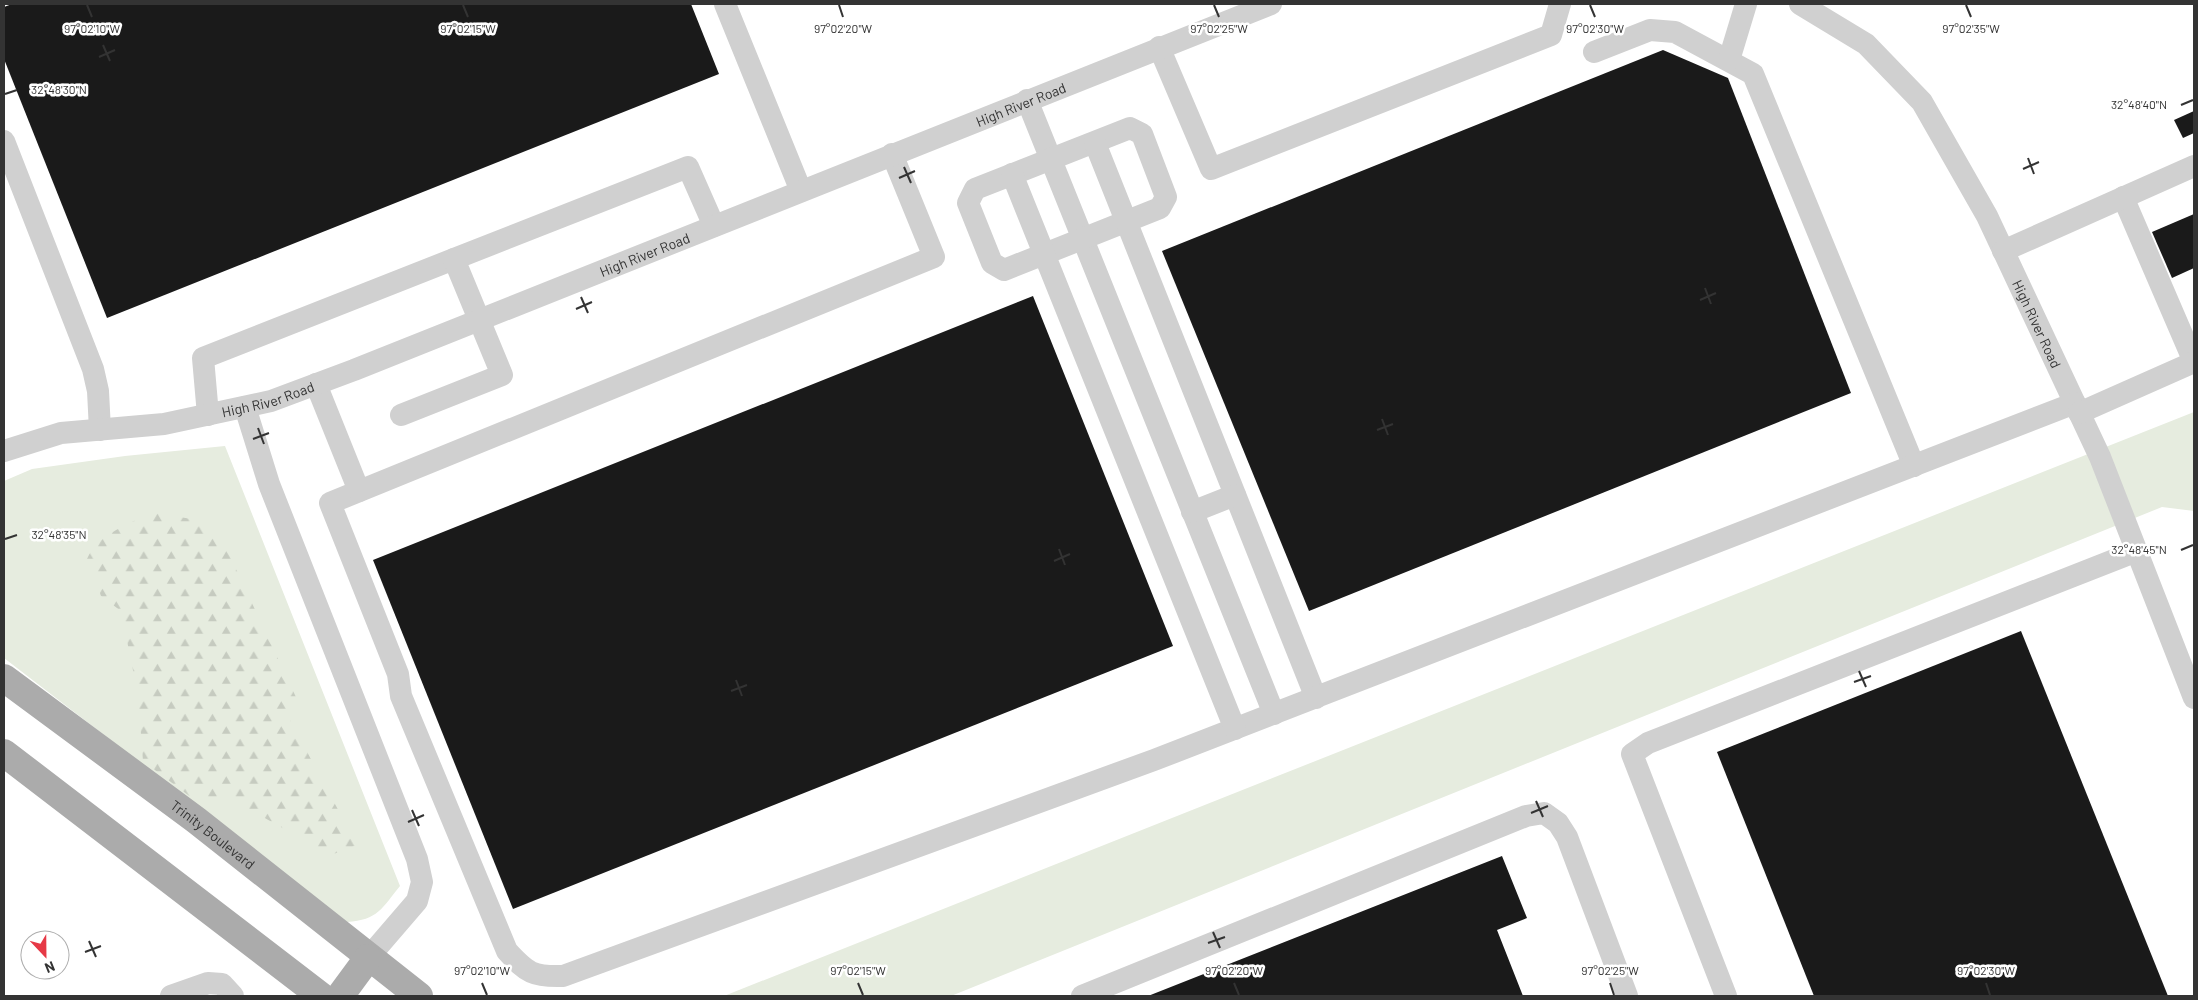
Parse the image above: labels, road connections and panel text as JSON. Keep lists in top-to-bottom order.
{
  "streets": {
    "main road": ["Trinity Boulevard"],
    "street": ["High River Road"]
  },
  "north": "bottom",
  "coordinates": [
    "97°02'10\"W",
    "97°02'15\"W",
    "97°02'20\"W",
    "97°02'25\"W",
    "97°02'30\"W",
    "97°02'35\"W",
    "32°48'30\"N",
    "32°48'40\"N",
    "32°48'35\"N",
    "32°48'45\"N"
  ]
}
